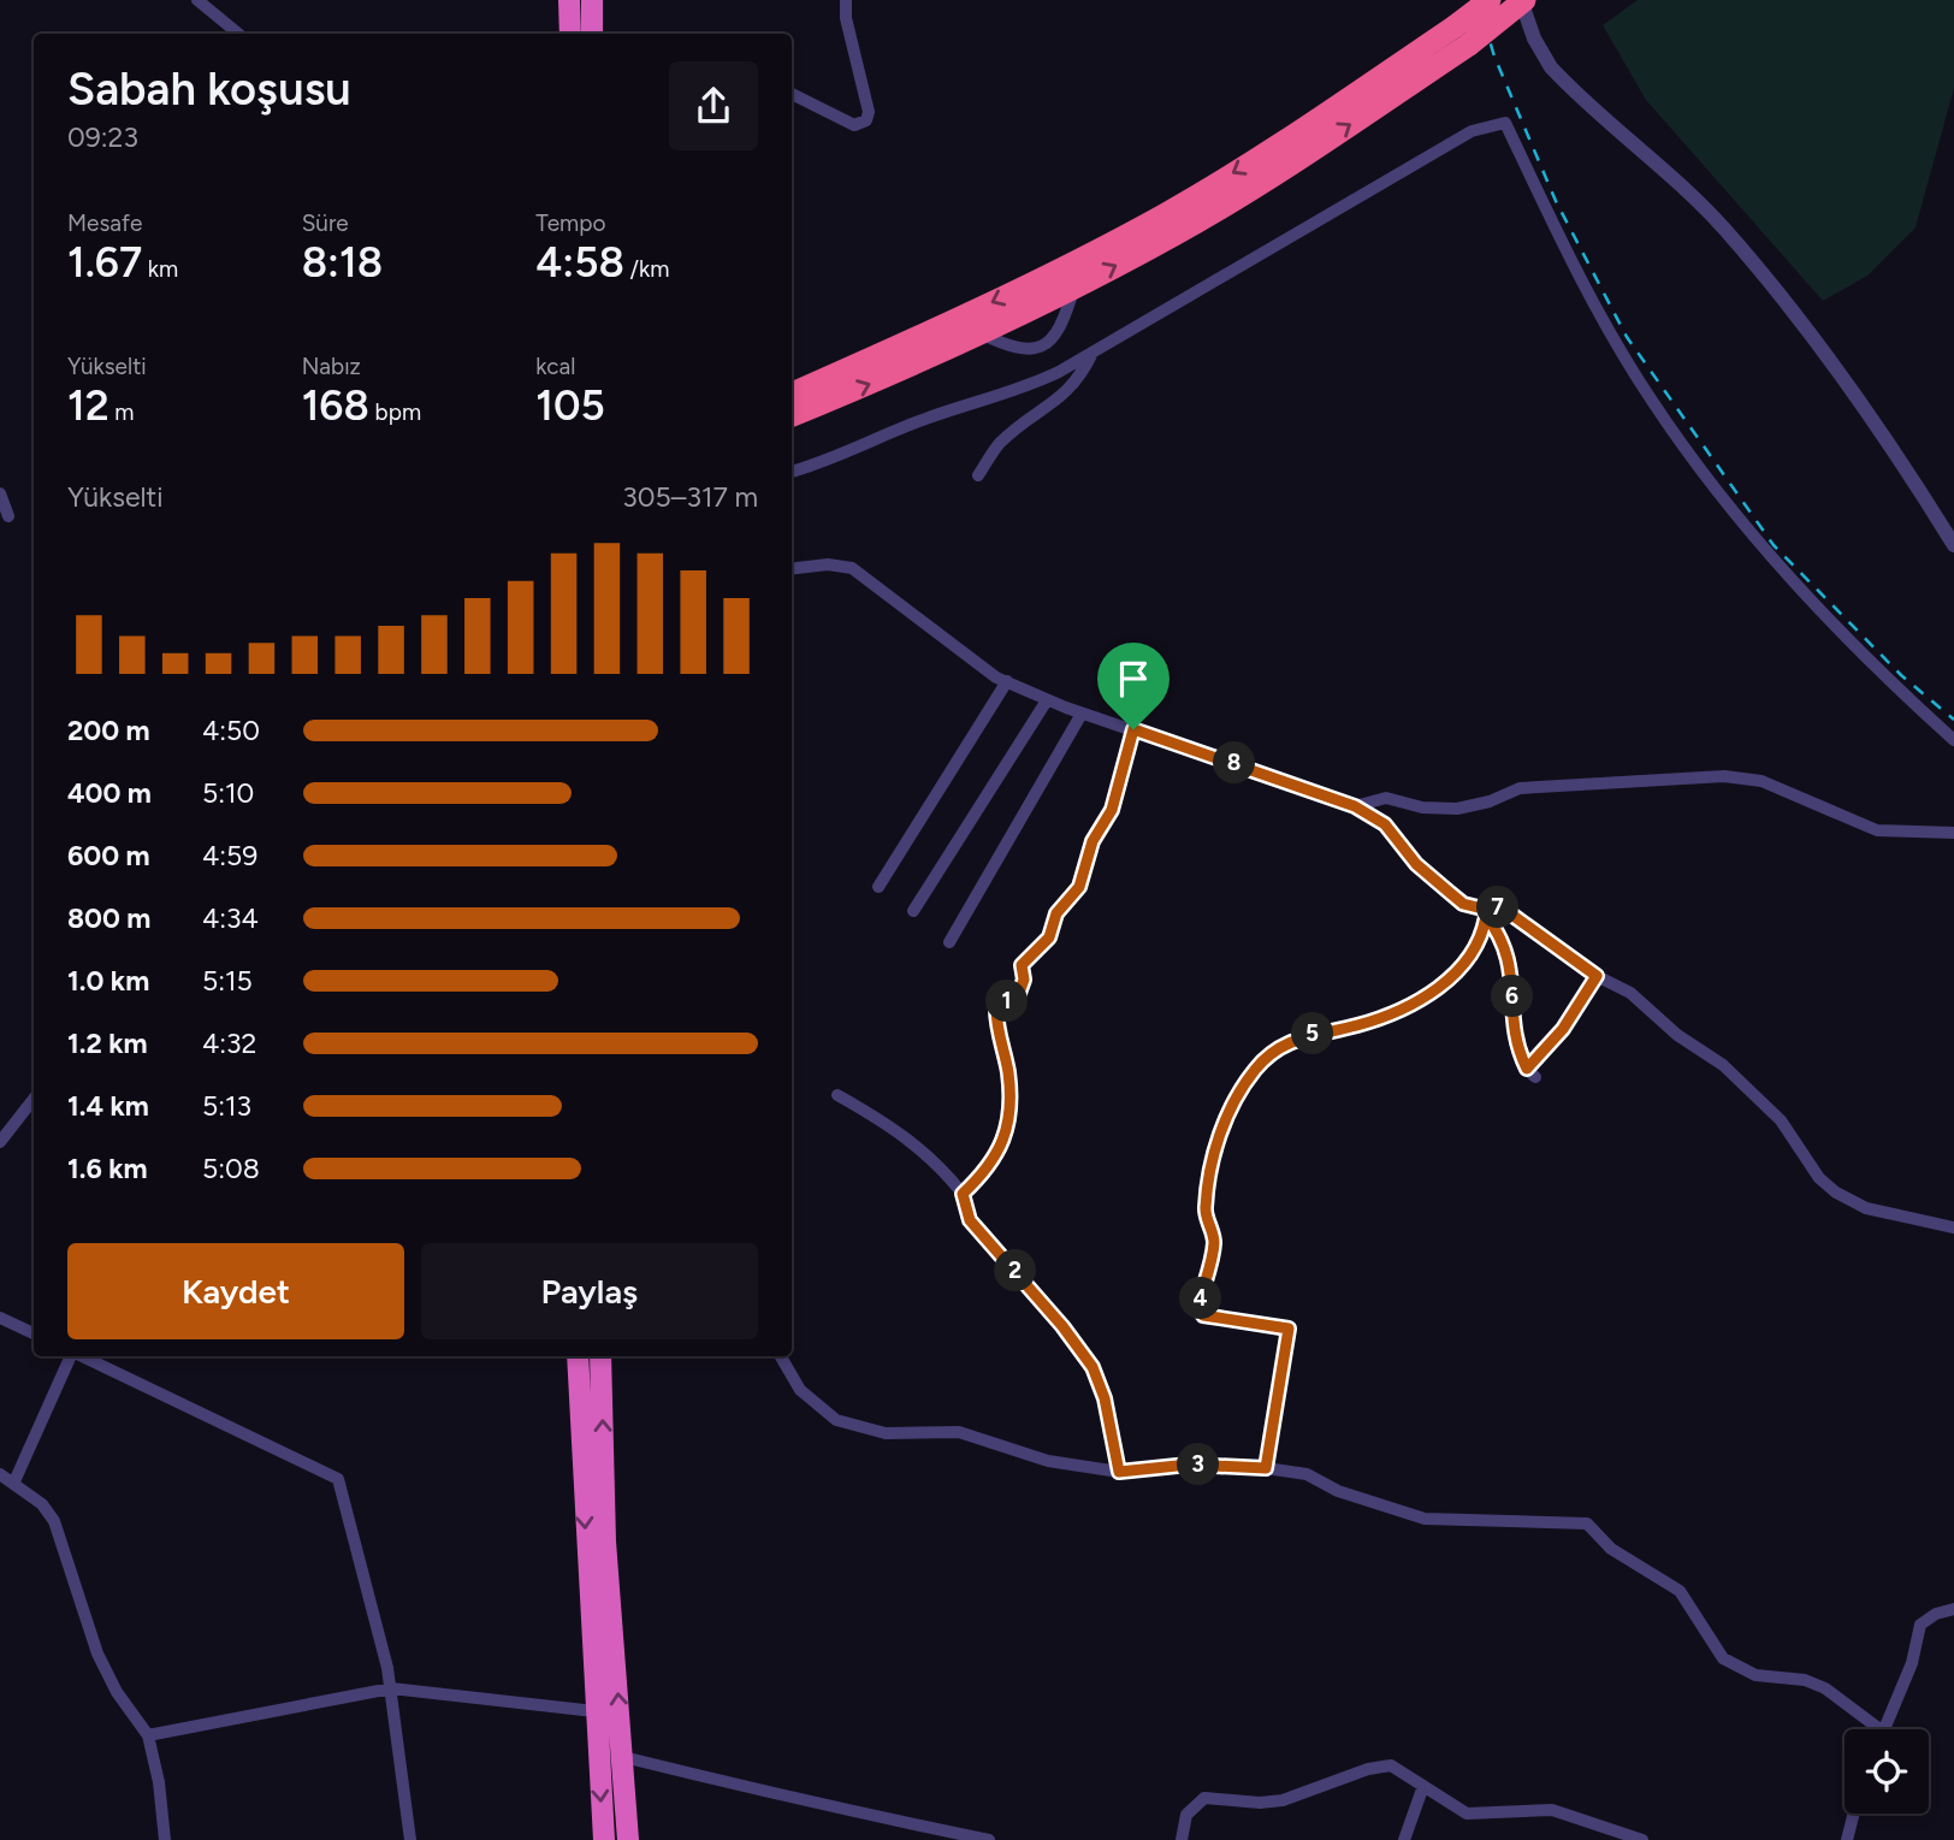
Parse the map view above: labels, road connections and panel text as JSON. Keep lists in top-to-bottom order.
{
  "page": {
    "heading": ["Sabah koşusu", "09:23"],
    "stats": [
      ["Mesafe", "1.67 km"],
      ["Süre", "8:18"],
      ["Tempo", "4:58 /km"],
      ["Yükselti", "12 m"],
      ["Nabız", "168 bpm"],
      ["kcal", "105"]
    ],
    "chart": ["Yükselti", "305–317 m"],
    "list": [
      {
        "name": "200 m",
        "note": "4:50"
      },
      {
        "name": "400 m",
        "note": "5:10"
      },
      {
        "name": "600 m",
        "note": "4:59"
      },
      {
        "name": "800 m",
        "note": "4:34"
      },
      {
        "name": "1.0 km",
        "note": "5:15"
      },
      {
        "name": "1.2 km",
        "note": "4:32"
      },
      {
        "name": "1.4 km",
        "note": "5:13"
      },
      {
        "name": "1.6 km",
        "note": "5:08"
      }
    ],
    "pins": [
      "8",
      "7",
      "6",
      "1",
      "5",
      "2",
      "4",
      "3"
    ],
    "buttons": ["Kaydet", "Paylaş"]
  }
}
